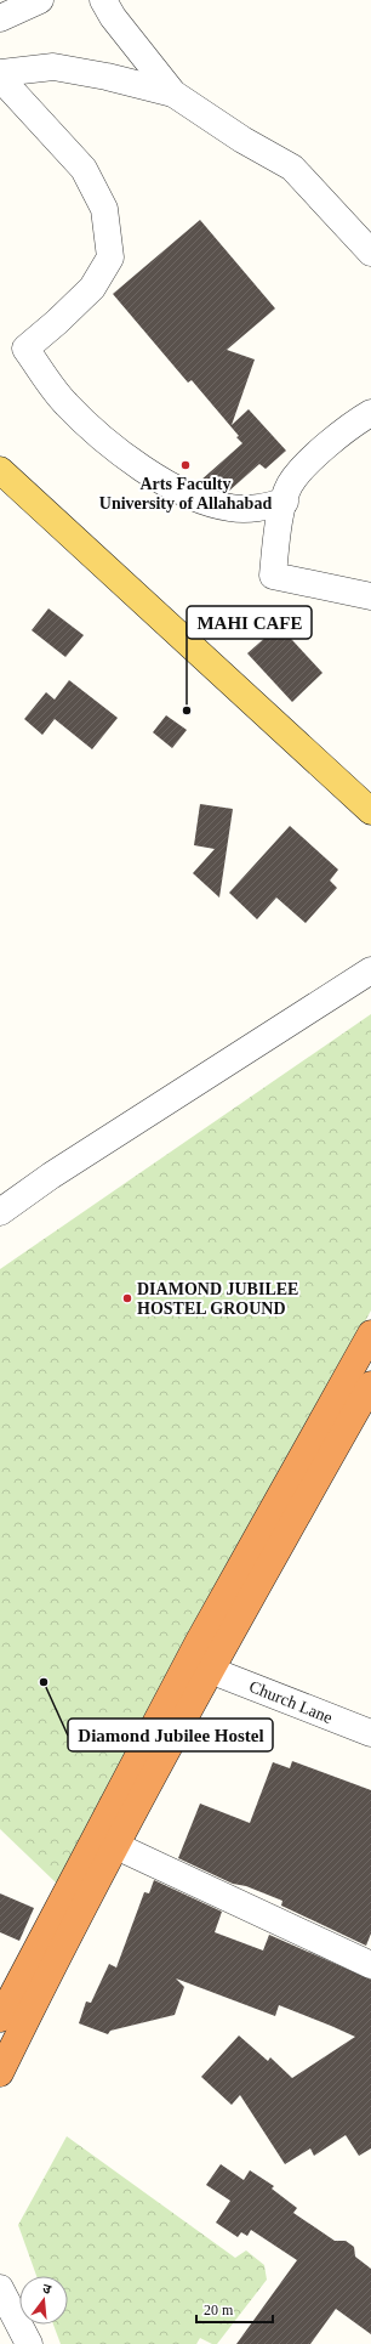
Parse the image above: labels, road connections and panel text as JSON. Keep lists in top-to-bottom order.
{
  "streets": {
    "street": ["Church Lane"]
  },
  "places": [
    "Arts Faculty University of Allahabad",
    "MAHI CAFE",
    "DIAMOND JUBILEE HOSTEL GROUND",
    "Diamond Jubilee Hostel"
  ],
  "scale_bar": "20 m",
  "north": "top"
}
